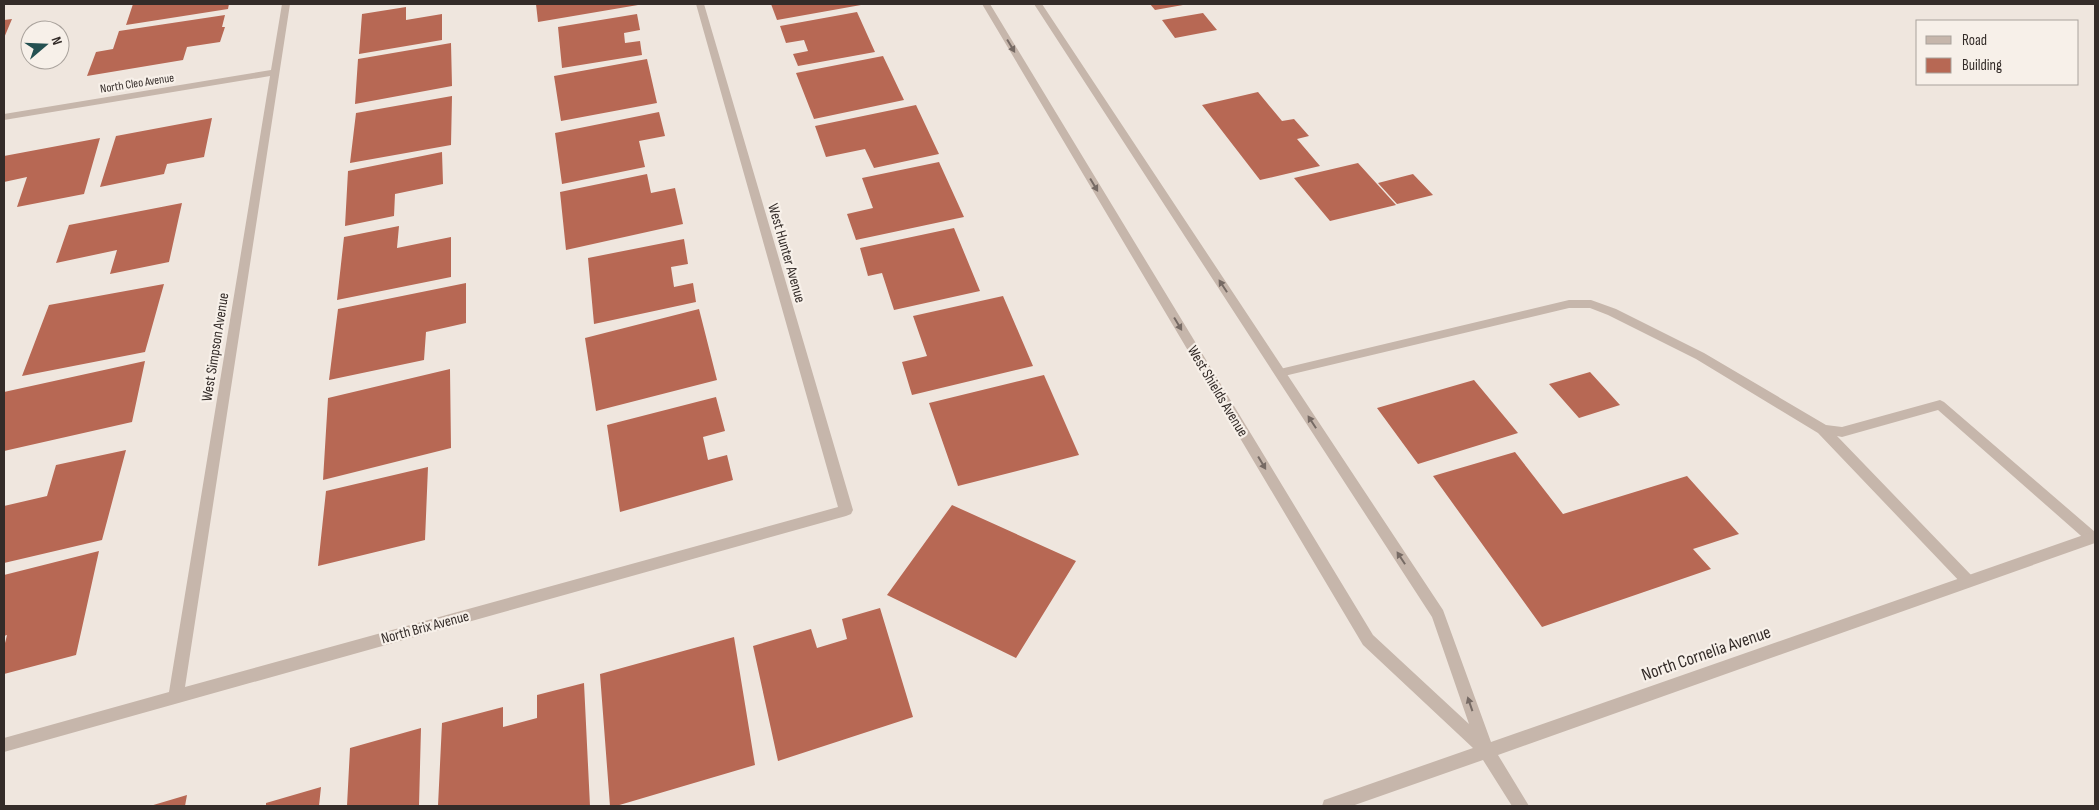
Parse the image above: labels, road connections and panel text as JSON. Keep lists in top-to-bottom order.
{
  "streets": {
    "street": [
      "North Cleo Avenue",
      "West Hunter Avenue",
      "West Simpson Avenue",
      "West Shields Avenue",
      "North Brix Avenue",
      "North Cornelia Avenue"
    ]
  },
  "crossings": [
    ["North Cleo Avenue", "West Simpson Avenue"],
    ["West Hunter Avenue", "North Brix Avenue"],
    ["West Simpson Avenue", "North Brix Avenue"],
    ["West Shields Avenue", "North Cornelia Avenue"]
  ],
  "legend": ["Road", "Building"],
  "north": "right"
}
